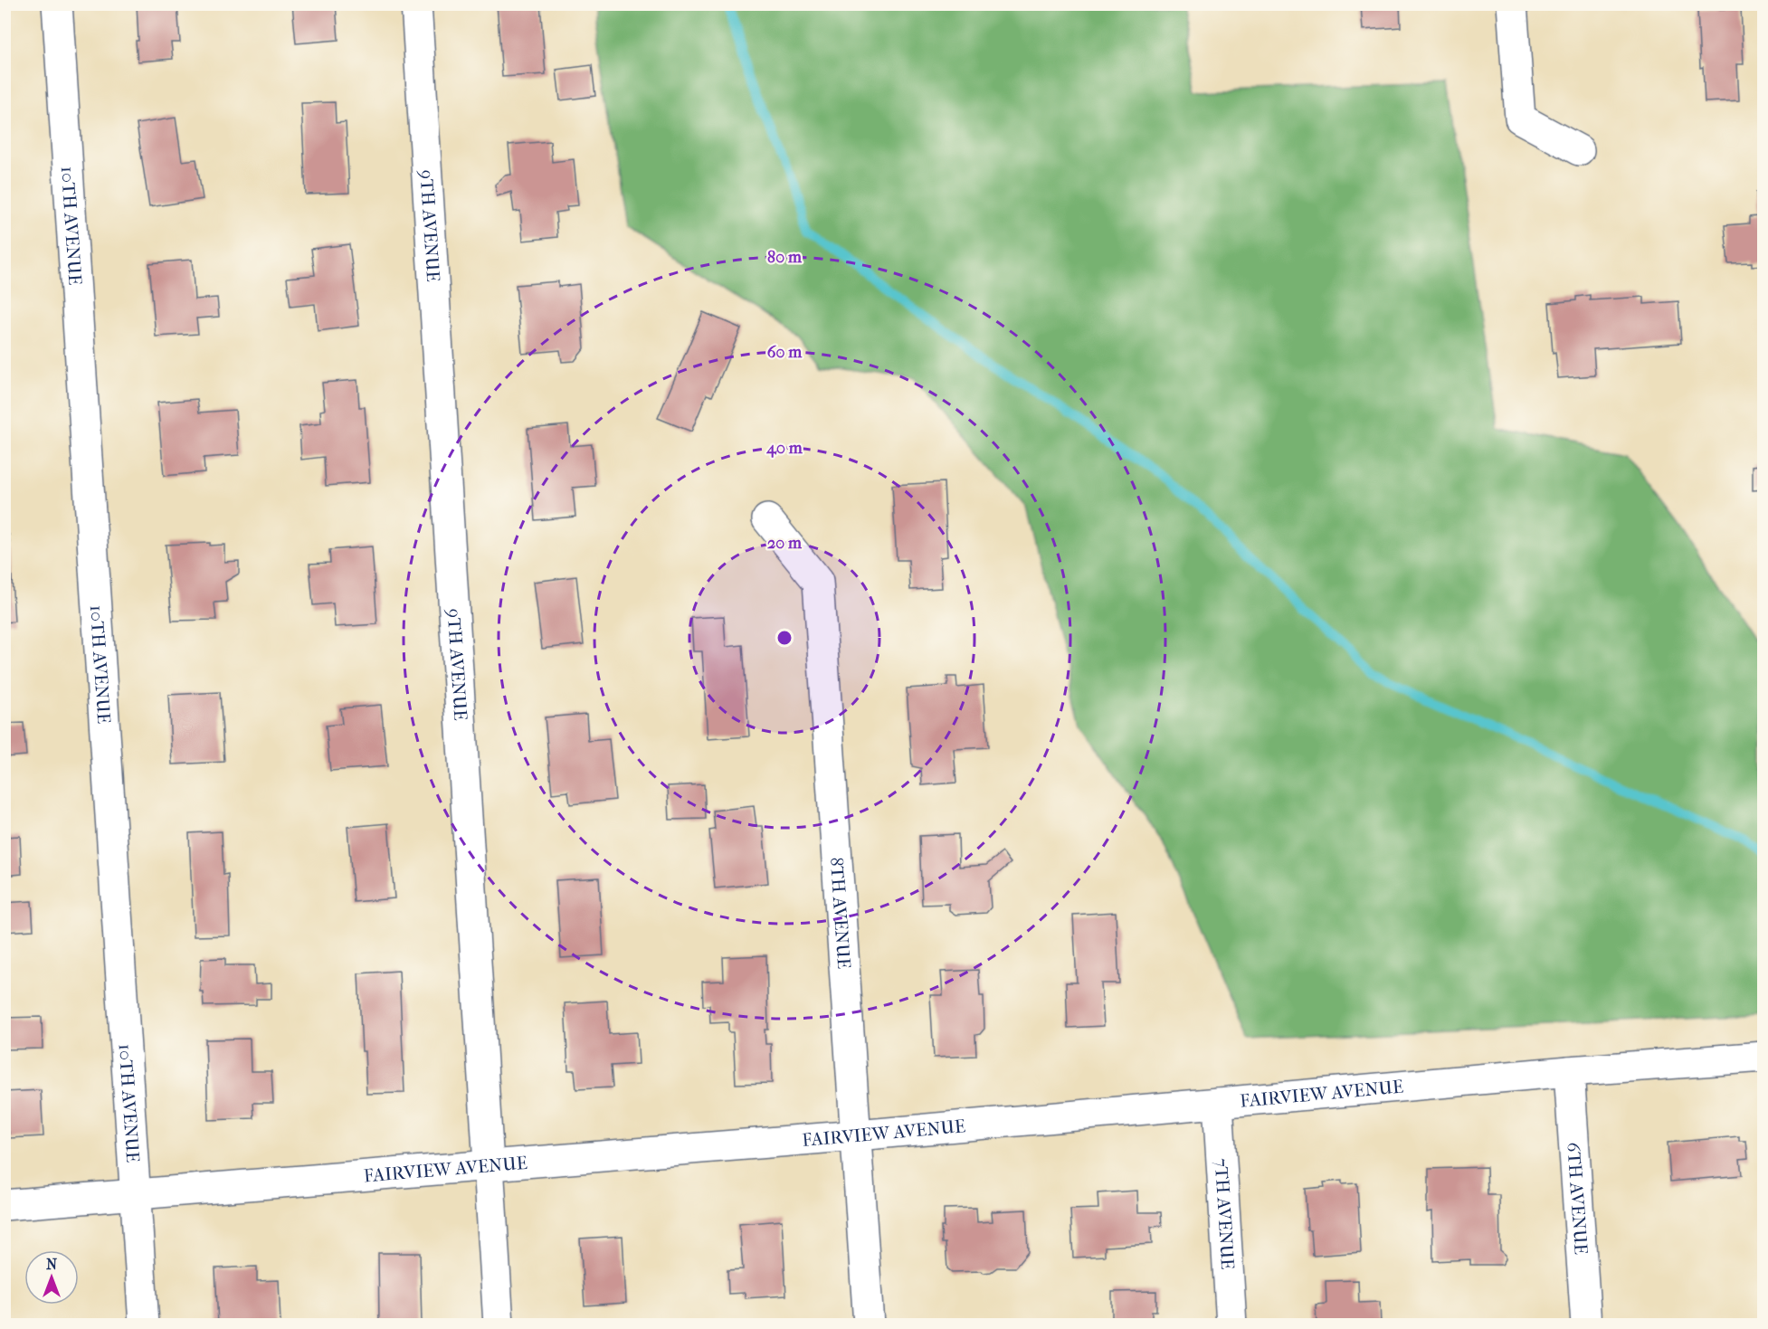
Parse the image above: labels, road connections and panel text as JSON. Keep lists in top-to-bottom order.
{
  "streets": {
    "street": [
      "9TH AVENUE",
      "10TH AVENUE",
      "8TH AVENUE",
      "FAIRVIEW AVENUE",
      "6TH AVENUE",
      "7TH AVENUE"
    ]
  },
  "crossings": [
    ["9TH AVENUE", "FAIRVIEW AVENUE"],
    ["10TH AVENUE", "FAIRVIEW AVENUE"],
    ["8TH AVENUE", "FAIRVIEW AVENUE"],
    ["FAIRVIEW AVENUE", "6TH AVENUE"],
    ["FAIRVIEW AVENUE", "7TH AVENUE"]
  ],
  "north": "top",
  "rings": [
    "80 m",
    "60 m",
    "40 m",
    "20 m"
  ]
}
